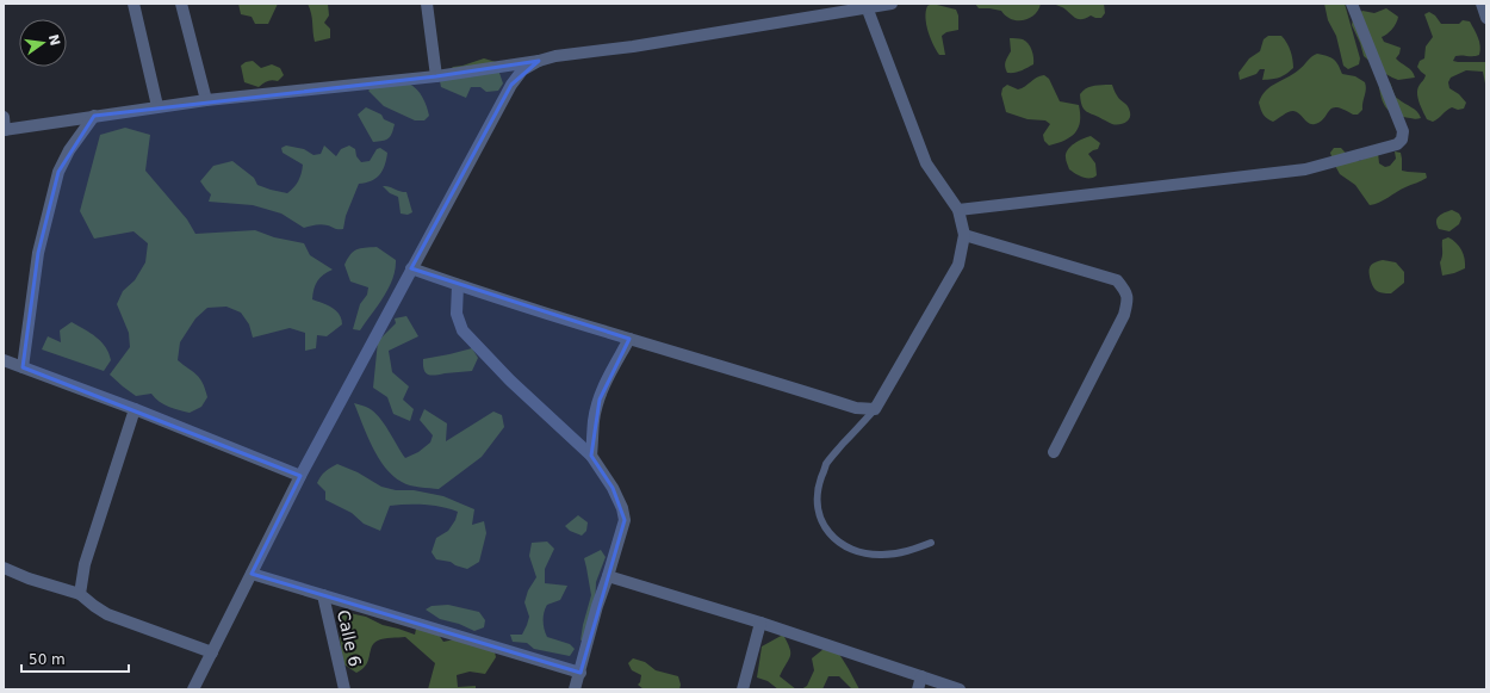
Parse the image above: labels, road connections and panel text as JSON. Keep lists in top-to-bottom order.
{
  "streets": {
    "street": ["Calle 6"]
  },
  "scale_bar": "50 m",
  "north": "right"
}
